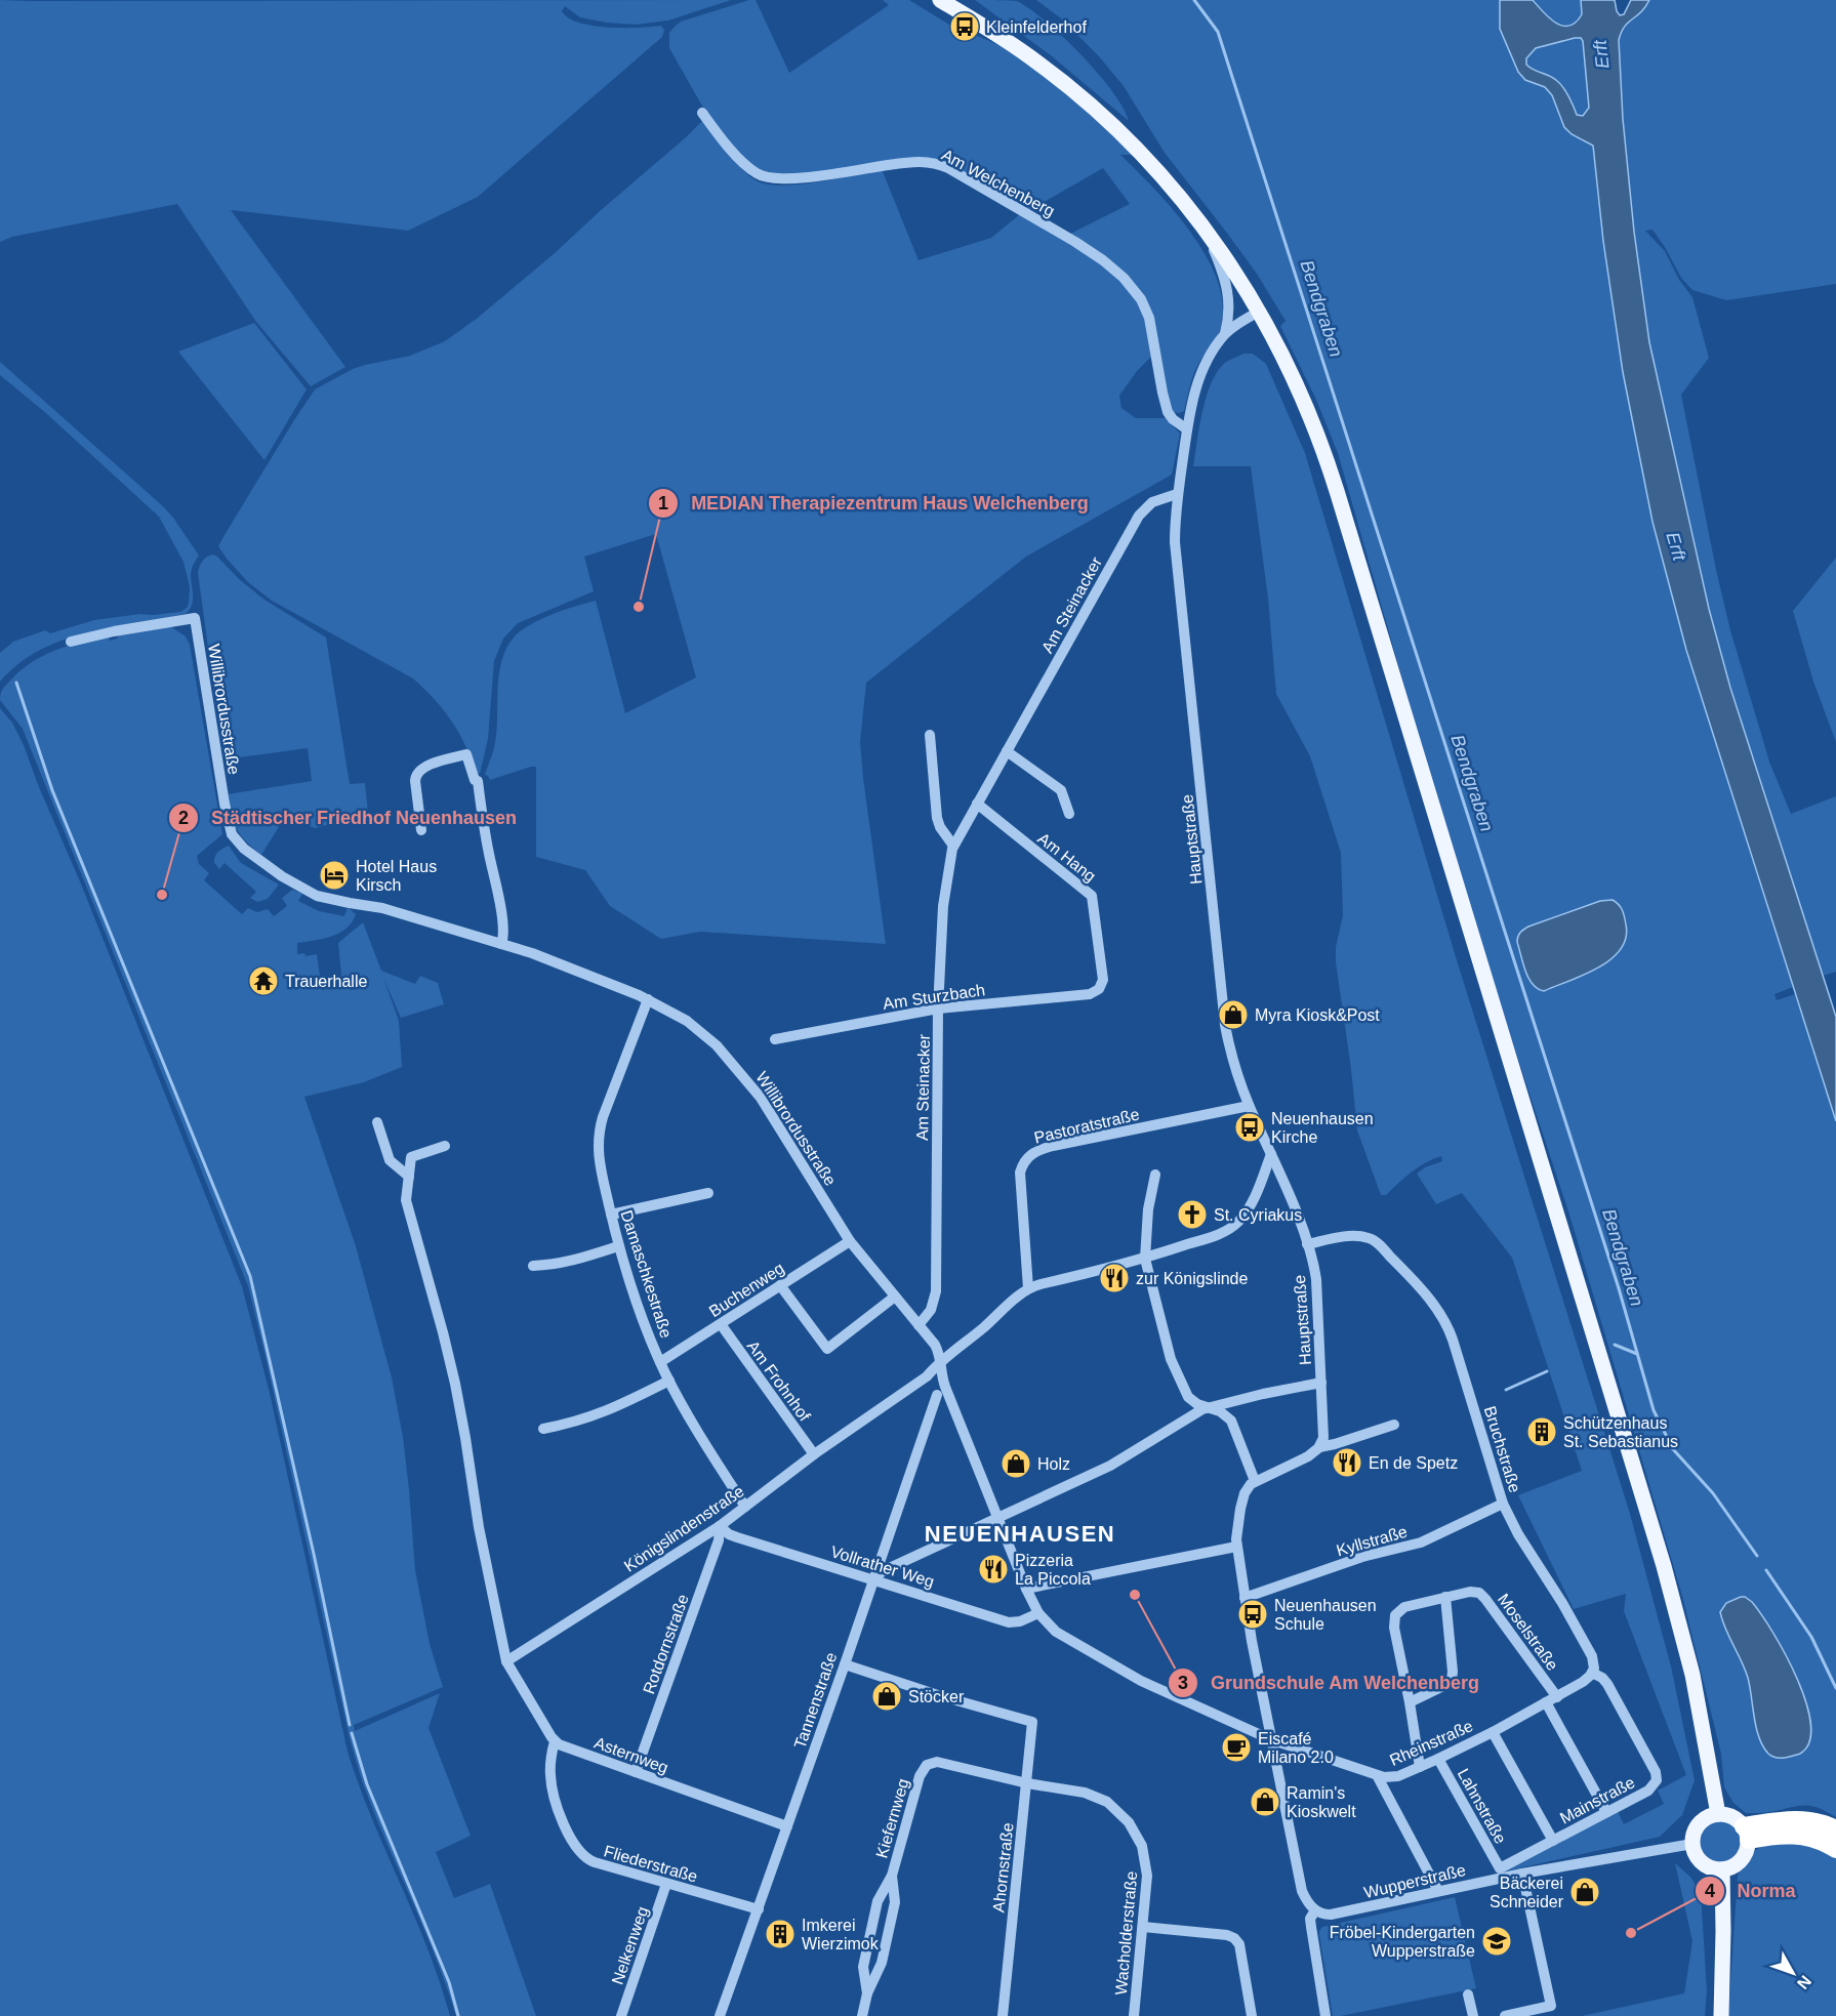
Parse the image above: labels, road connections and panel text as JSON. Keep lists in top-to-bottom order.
{
  "streets": {
    "street": [
      "Am Welchenberg",
      "Am Steinacker",
      "Willibrordusstraße",
      "Hauptstraße",
      "Am Hang",
      "Am Sturzbach",
      "Pastoratstraße",
      "Damaschkestraße",
      "Buchenweg",
      "Am Frohnhof",
      "Bruchstraße",
      "Königslindenstraße",
      "Kyllstraße",
      "Vollrather Weg",
      "Moselstraße",
      "Rotdornstraße",
      "Tannenstraße",
      "Rheinstraße",
      "Asternweg",
      "Mainstraße",
      "Lahnstraße",
      "Kiefernweg",
      "Fliederstraße",
      "Ahornstraße",
      "Wupperstraße",
      "Wacholderstraße",
      "Nelkenweg"
    ]
  },
  "crossings": [
    ["Am Welchenberg", "Hauptstraße"],
    ["Am Steinacker", "Willibrordusstraße"],
    ["Am Steinacker", "Hauptstraße"],
    ["Am Steinacker", "Am Hang"],
    ["Am Steinacker", "Am Sturzbach"],
    ["Willibrordusstraße", "Damaschkestraße"],
    ["Willibrordusstraße", "Buchenweg"],
    ["Willibrordusstraße", "Königslindenstraße"],
    ["Willibrordusstraße", "Vollrather Weg"],
    ["Willibrordusstraße", "Rheinstraße"],
    ["Hauptstraße", "Pastoratstraße"],
    ["Hauptstraße", "Bruchstraße"],
    ["Hauptstraße", "Königslindenstraße"],
    ["Am Hang", "Am Sturzbach"],
    ["Pastoratstraße", "Königslindenstraße"],
    ["Damaschkestraße", "Buchenweg"],
    ["Damaschkestraße", "Königslindenstraße"],
    ["Buchenweg", "Am Frohnhof"],
    ["Am Frohnhof", "Königslindenstraße"],
    ["Bruchstraße", "Kyllstraße"],
    ["Bruchstraße", "Rheinstraße"],
    ["Bruchstraße", "Mainstraße"],
    ["Königslindenstraße", "Vollrather Weg"],
    ["Königslindenstraße", "Rotdornstraße"],
    ["Vollrather Weg", "Rotdornstraße"],
    ["Vollrather Weg", "Tannenstraße"],
    ["Moselstraße", "Rheinstraße"],
    ["Moselstraße", "Mainstraße"],
    ["Rotdornstraße", "Asternweg"],
    ["Tannenstraße", "Asternweg"],
    ["Tannenstraße", "Fliederstraße"],
    ["Tannenstraße", "Ahornstraße"],
    ["Rheinstraße", "Mainstraße"],
    ["Rheinstraße", "Lahnstraße"],
    ["Asternweg", "Fliederstraße"],
    ["Mainstraße", "Lahnstraße"],
    ["Kiefernweg", "Ahornstraße"],
    ["Kiefernweg", "Wacholderstraße"],
    ["Fliederstraße", "Nelkenweg"],
    ["Ahornstraße", "Wacholderstraße"]
  ],
  "districts": ["NEUENHAUSEN"],
  "water": ["Erft", "Bendgraben"],
  "places": {
    "bus stop": ["Kleinfelderhof", "Neuenhausen Kirche", "Neuenhausen Schule"],
    "other": [
      "MEDIAN Therapiezentrum Haus Welchenberg",
      "Städtischer Friedhof Neuenhausen",
      "Grundschule Am Welchenberg",
      "Norma"
    ],
    "hotel": ["Hotel Haus Kirsch"],
    "temple": ["Trauerhalle"],
    "shop": [
      "Myra Kiosk&Post",
      "Holz",
      "Stöcker",
      "Ramin's Kioskwelt",
      "Bäckerei Schneider"
    ],
    "church": ["St. Cyriakus"],
    "restaurant": ["zur Königslinde", "En de Spetz", "Pizzeria La Piccola"],
    "building": ["Schützenhaus St. Sebastianus", "Imkerei Wierzimok"],
    "cafe": ["Eiscafé Milano 2.0"],
    "school or university": ["Fröbel-Kindergarten Wupperstraße"]
  },
  "north": "bottom right"
}
